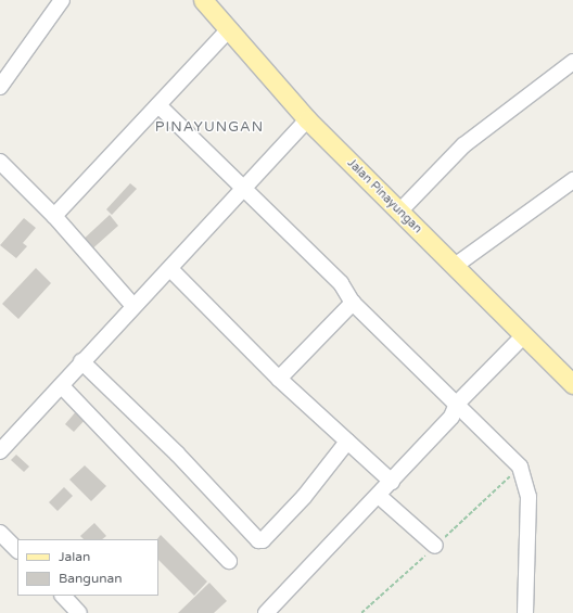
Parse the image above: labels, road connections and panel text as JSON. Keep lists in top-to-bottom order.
{
  "streets": {
    "main road": ["Jalan Pinayungan"]
  },
  "districts": ["PINAYUNGAN"],
  "legend": ["Jalan", "Bangunan"]
}
